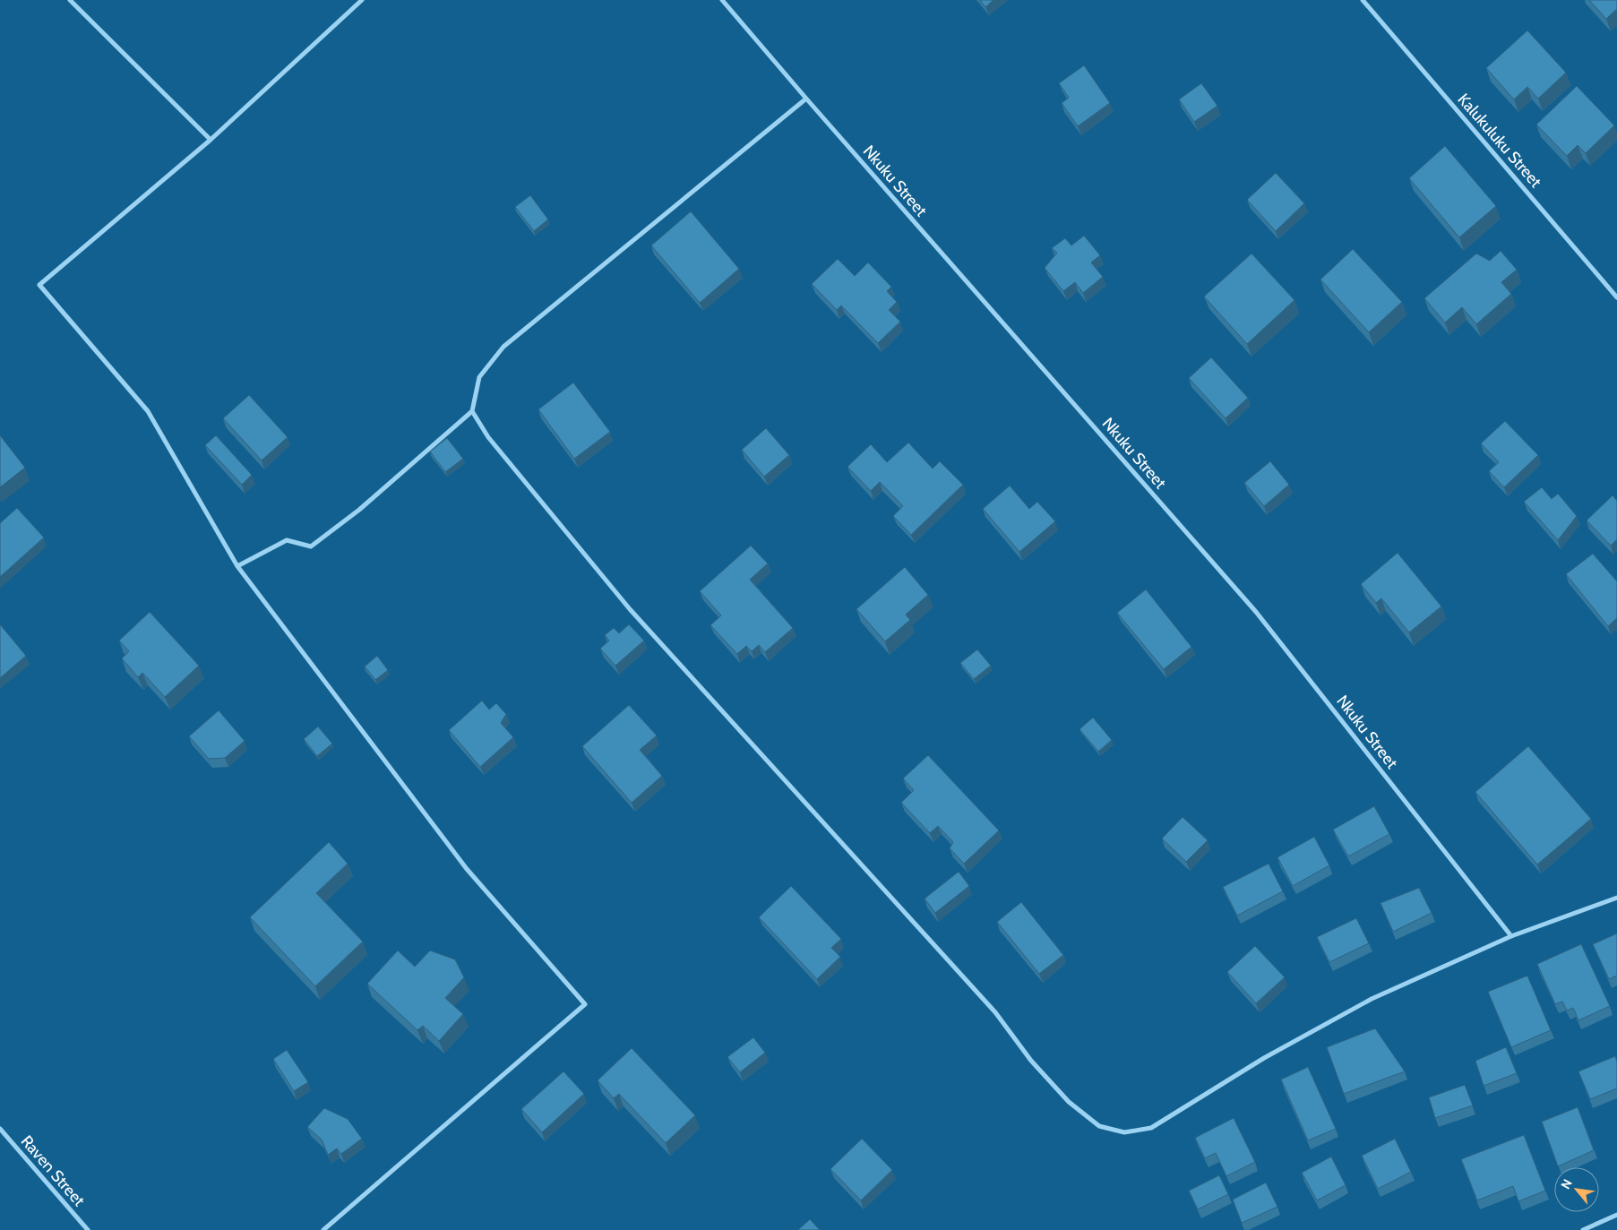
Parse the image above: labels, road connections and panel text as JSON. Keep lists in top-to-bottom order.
{
  "streets": {
    "street": ["Kalukuluku Street", "Nkuku Street", "Raven Street"]
  },
  "north": "top left"
}
